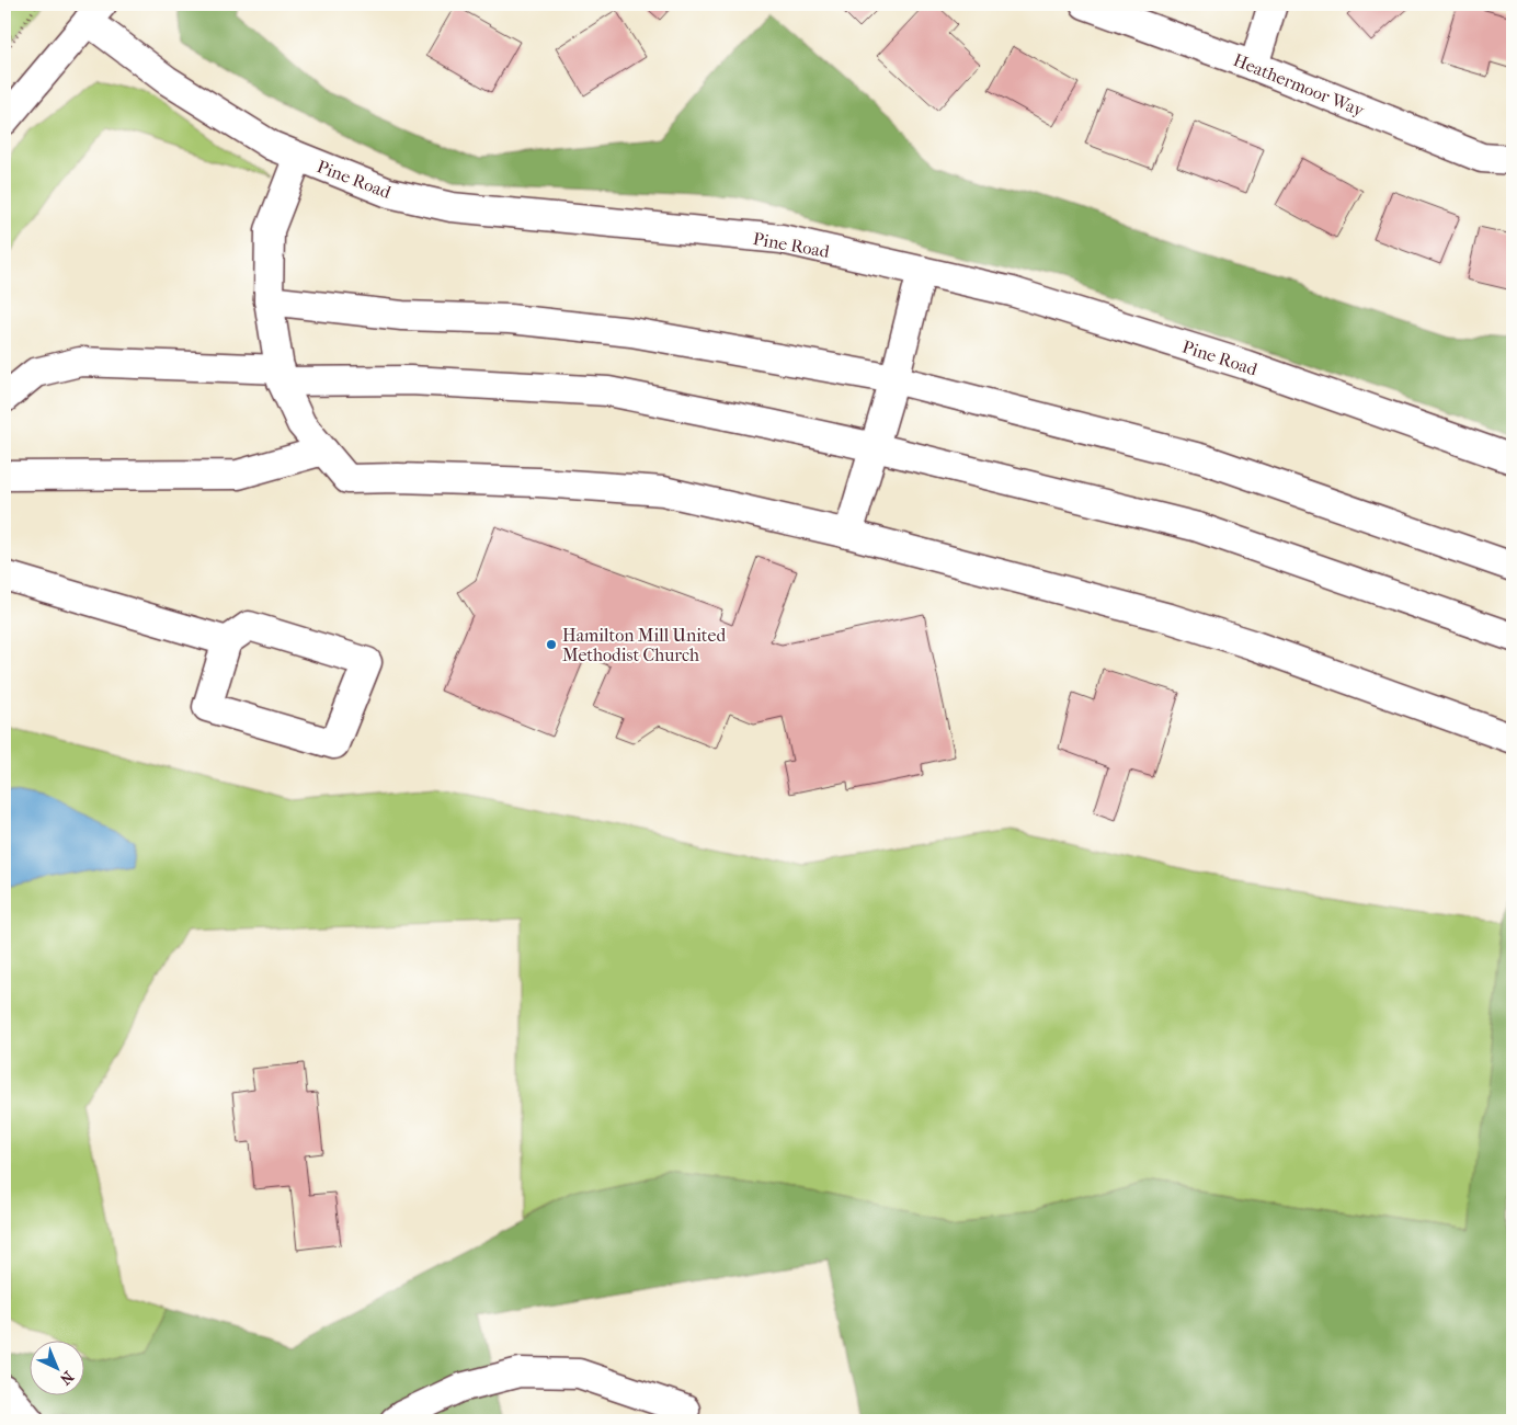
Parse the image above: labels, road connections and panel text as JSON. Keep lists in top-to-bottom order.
{
  "streets": {
    "street": ["Heathermoor Way", "Pine Road"]
  },
  "places": ["Hamilton Mill United Methodist Church"],
  "north": "bottom right"
}
